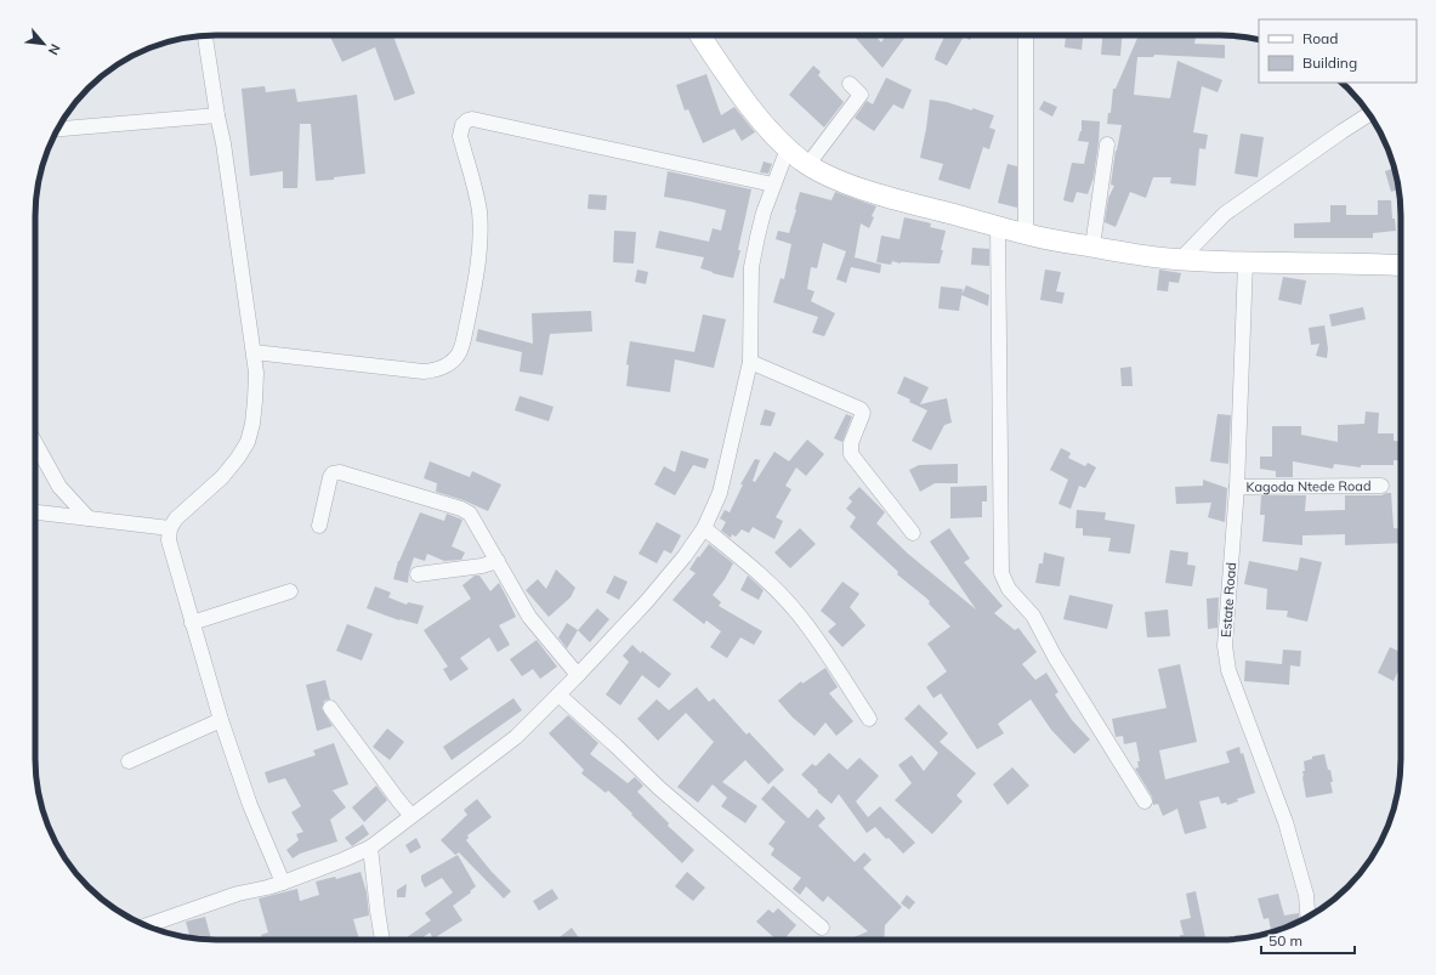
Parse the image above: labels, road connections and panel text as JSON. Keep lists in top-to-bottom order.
{
  "streets": {
    "street": ["Kagoda Ntede Road", "Estate Road"]
  },
  "crossings": [
    ["Kagoda Ntede Road", "Estate Road"]
  ],
  "legend": ["Road", "Building"],
  "scale_bar": "50 m",
  "north": "bottom right"
}
